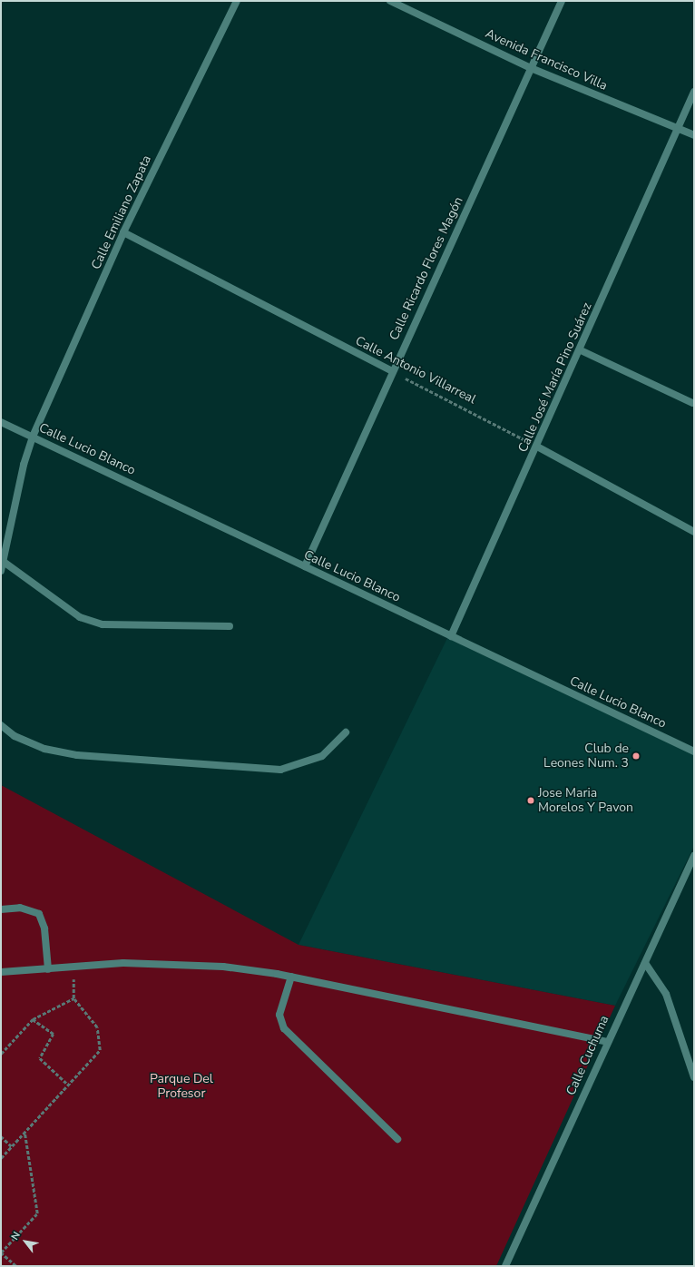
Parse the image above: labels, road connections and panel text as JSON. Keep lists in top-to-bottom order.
{
  "streets": {
    "street": [
      "Avenida Francisco Villa",
      "Calle Emiliano Zapata",
      "Calle Ricardo Flores Magón",
      "Calle Antonio Villarreal",
      "Calle José María Pino Suárez",
      "Calle Lucio Blanco",
      "Calle Cuchuma"
    ]
  },
  "crossings": [
    ["Avenida Francisco Villa", "Calle Ricardo Flores Magón"],
    ["Avenida Francisco Villa", "Calle José María Pino Suárez"],
    ["Calle Emiliano Zapata", "Calle Antonio Villarreal"],
    ["Calle Emiliano Zapata", "Calle Lucio Blanco"],
    ["Calle Ricardo Flores Magón", "Calle Antonio Villarreal"],
    ["Calle Ricardo Flores Magón", "Calle Lucio Blanco"],
    ["Calle Antonio Villarreal", "Calle José María Pino Suárez"],
    ["Calle José María Pino Suárez", "Calle Lucio Blanco"]
  ],
  "parks": ["Parque Del Profesor"],
  "places": ["Club de Leones Num. 3", "Jose Maria Morelos Y Pavon"],
  "north": "top left"
}
